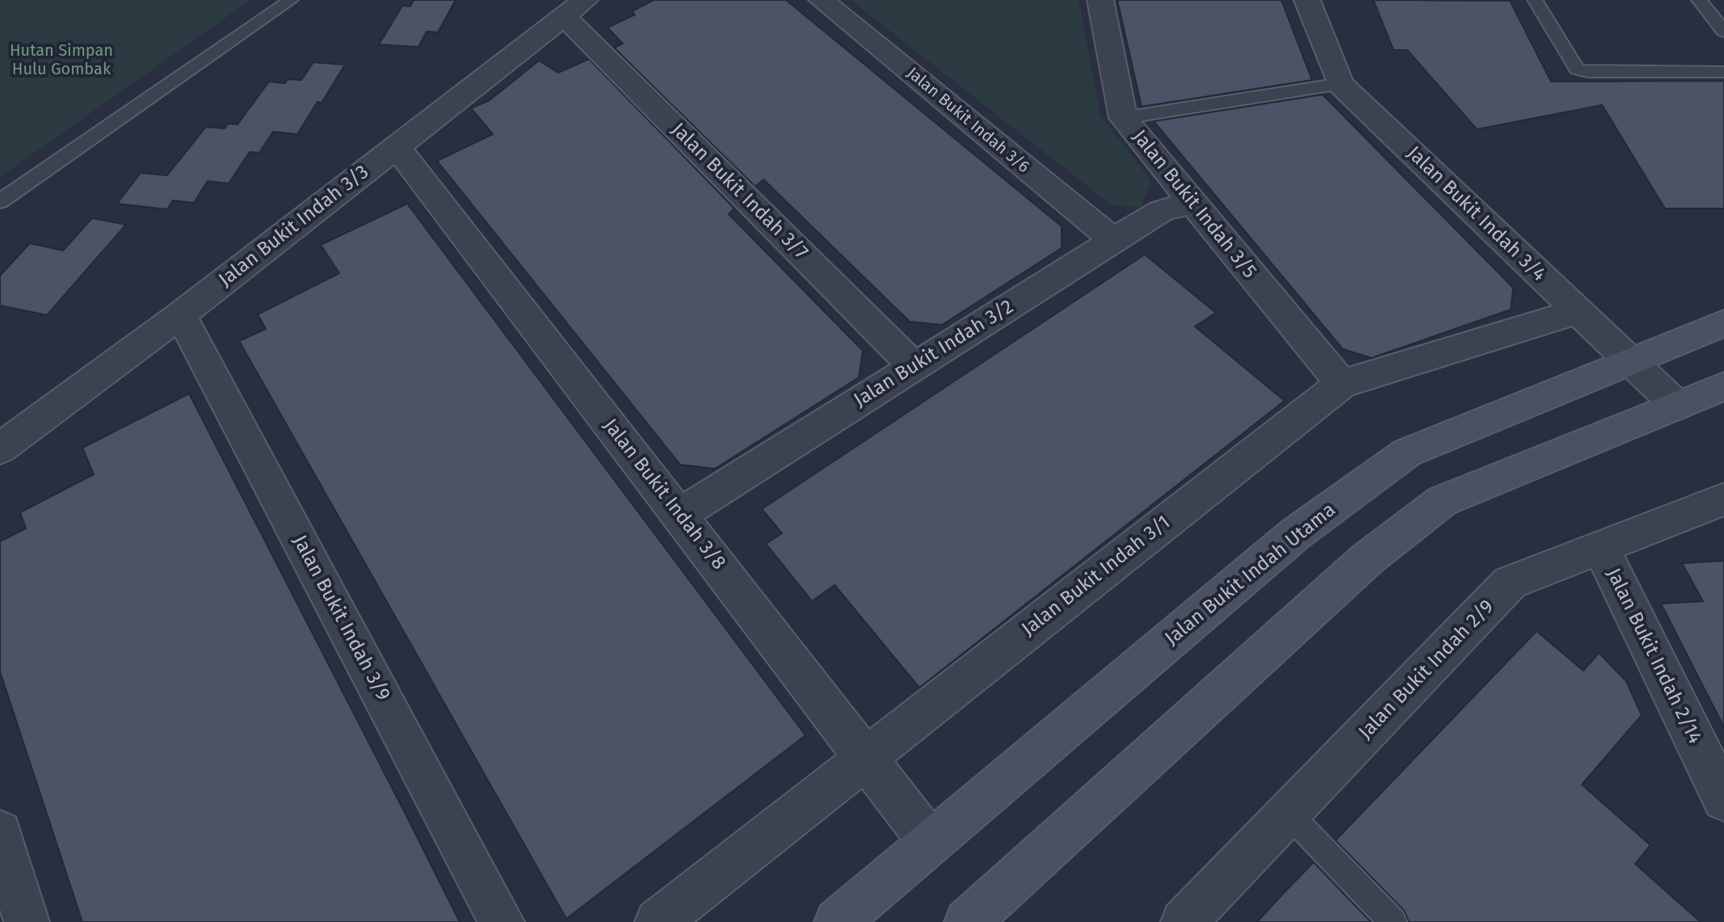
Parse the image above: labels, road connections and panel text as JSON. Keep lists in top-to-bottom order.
{
  "streets": {
    "street": [
      "Jalan Bukit Indah 3/6",
      "Jalan Bukit Indah 3/7",
      "Jalan Bukit Indah 3/5",
      "Jalan Bukit Indah 3/4",
      "Jalan Bukit Indah 3/3",
      "Jalan Bukit Indah 3/2",
      "Jalan Bukit Indah 3/8",
      "Jalan Bukit Indah Utama",
      "Jalan Bukit Indah 3/1",
      "Jalan Bukit Indah 3/9",
      "Jalan Bukit Indah 2/14",
      "Jalan Bukit Indah 2/9"
    ]
  },
  "crossings": [
    ["Jalan Bukit Indah 3/6", "Jalan Bukit Indah 3/2"],
    ["Jalan Bukit Indah 3/7", "Jalan Bukit Indah 3/3"],
    ["Jalan Bukit Indah 3/7", "Jalan Bukit Indah 3/2"],
    ["Jalan Bukit Indah 3/5", "Jalan Bukit Indah 3/2"],
    ["Jalan Bukit Indah 3/5", "Jalan Bukit Indah 3/1"],
    ["Jalan Bukit Indah 3/4", "Jalan Bukit Indah Utama"],
    ["Jalan Bukit Indah 3/4", "Jalan Bukit Indah 3/1"],
    ["Jalan Bukit Indah 3/3", "Jalan Bukit Indah 3/8"],
    ["Jalan Bukit Indah 3/3", "Jalan Bukit Indah 3/9"],
    ["Jalan Bukit Indah 3/2", "Jalan Bukit Indah 3/8"],
    ["Jalan Bukit Indah 3/8", "Jalan Bukit Indah Utama"],
    ["Jalan Bukit Indah 3/8", "Jalan Bukit Indah 3/1"],
    ["Jalan Bukit Indah 2/14", "Jalan Bukit Indah 2/9"]
  ],
  "parks": ["Hutan Simpan Hulu Gombak"]
}
